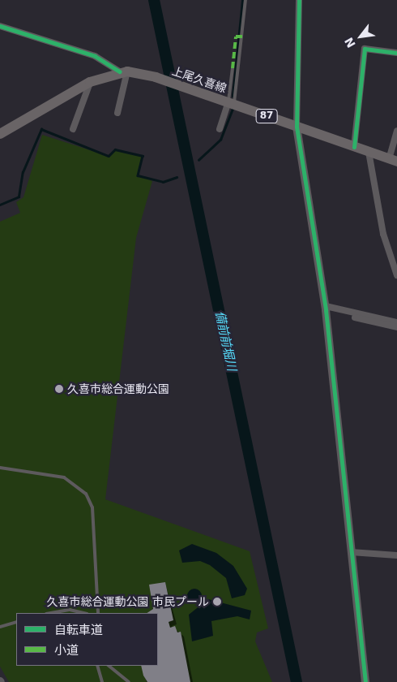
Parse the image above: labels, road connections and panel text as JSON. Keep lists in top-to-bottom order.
{
  "streets": {
    "main road": ["上尾久喜線", "87"]
  },
  "water": ["備前前堀川"],
  "places": ["久喜市総合運動公園", "久喜市総合運動公園 市民プール"],
  "legend": ["自転車道", "小道"],
  "north": "bottom left"
}
